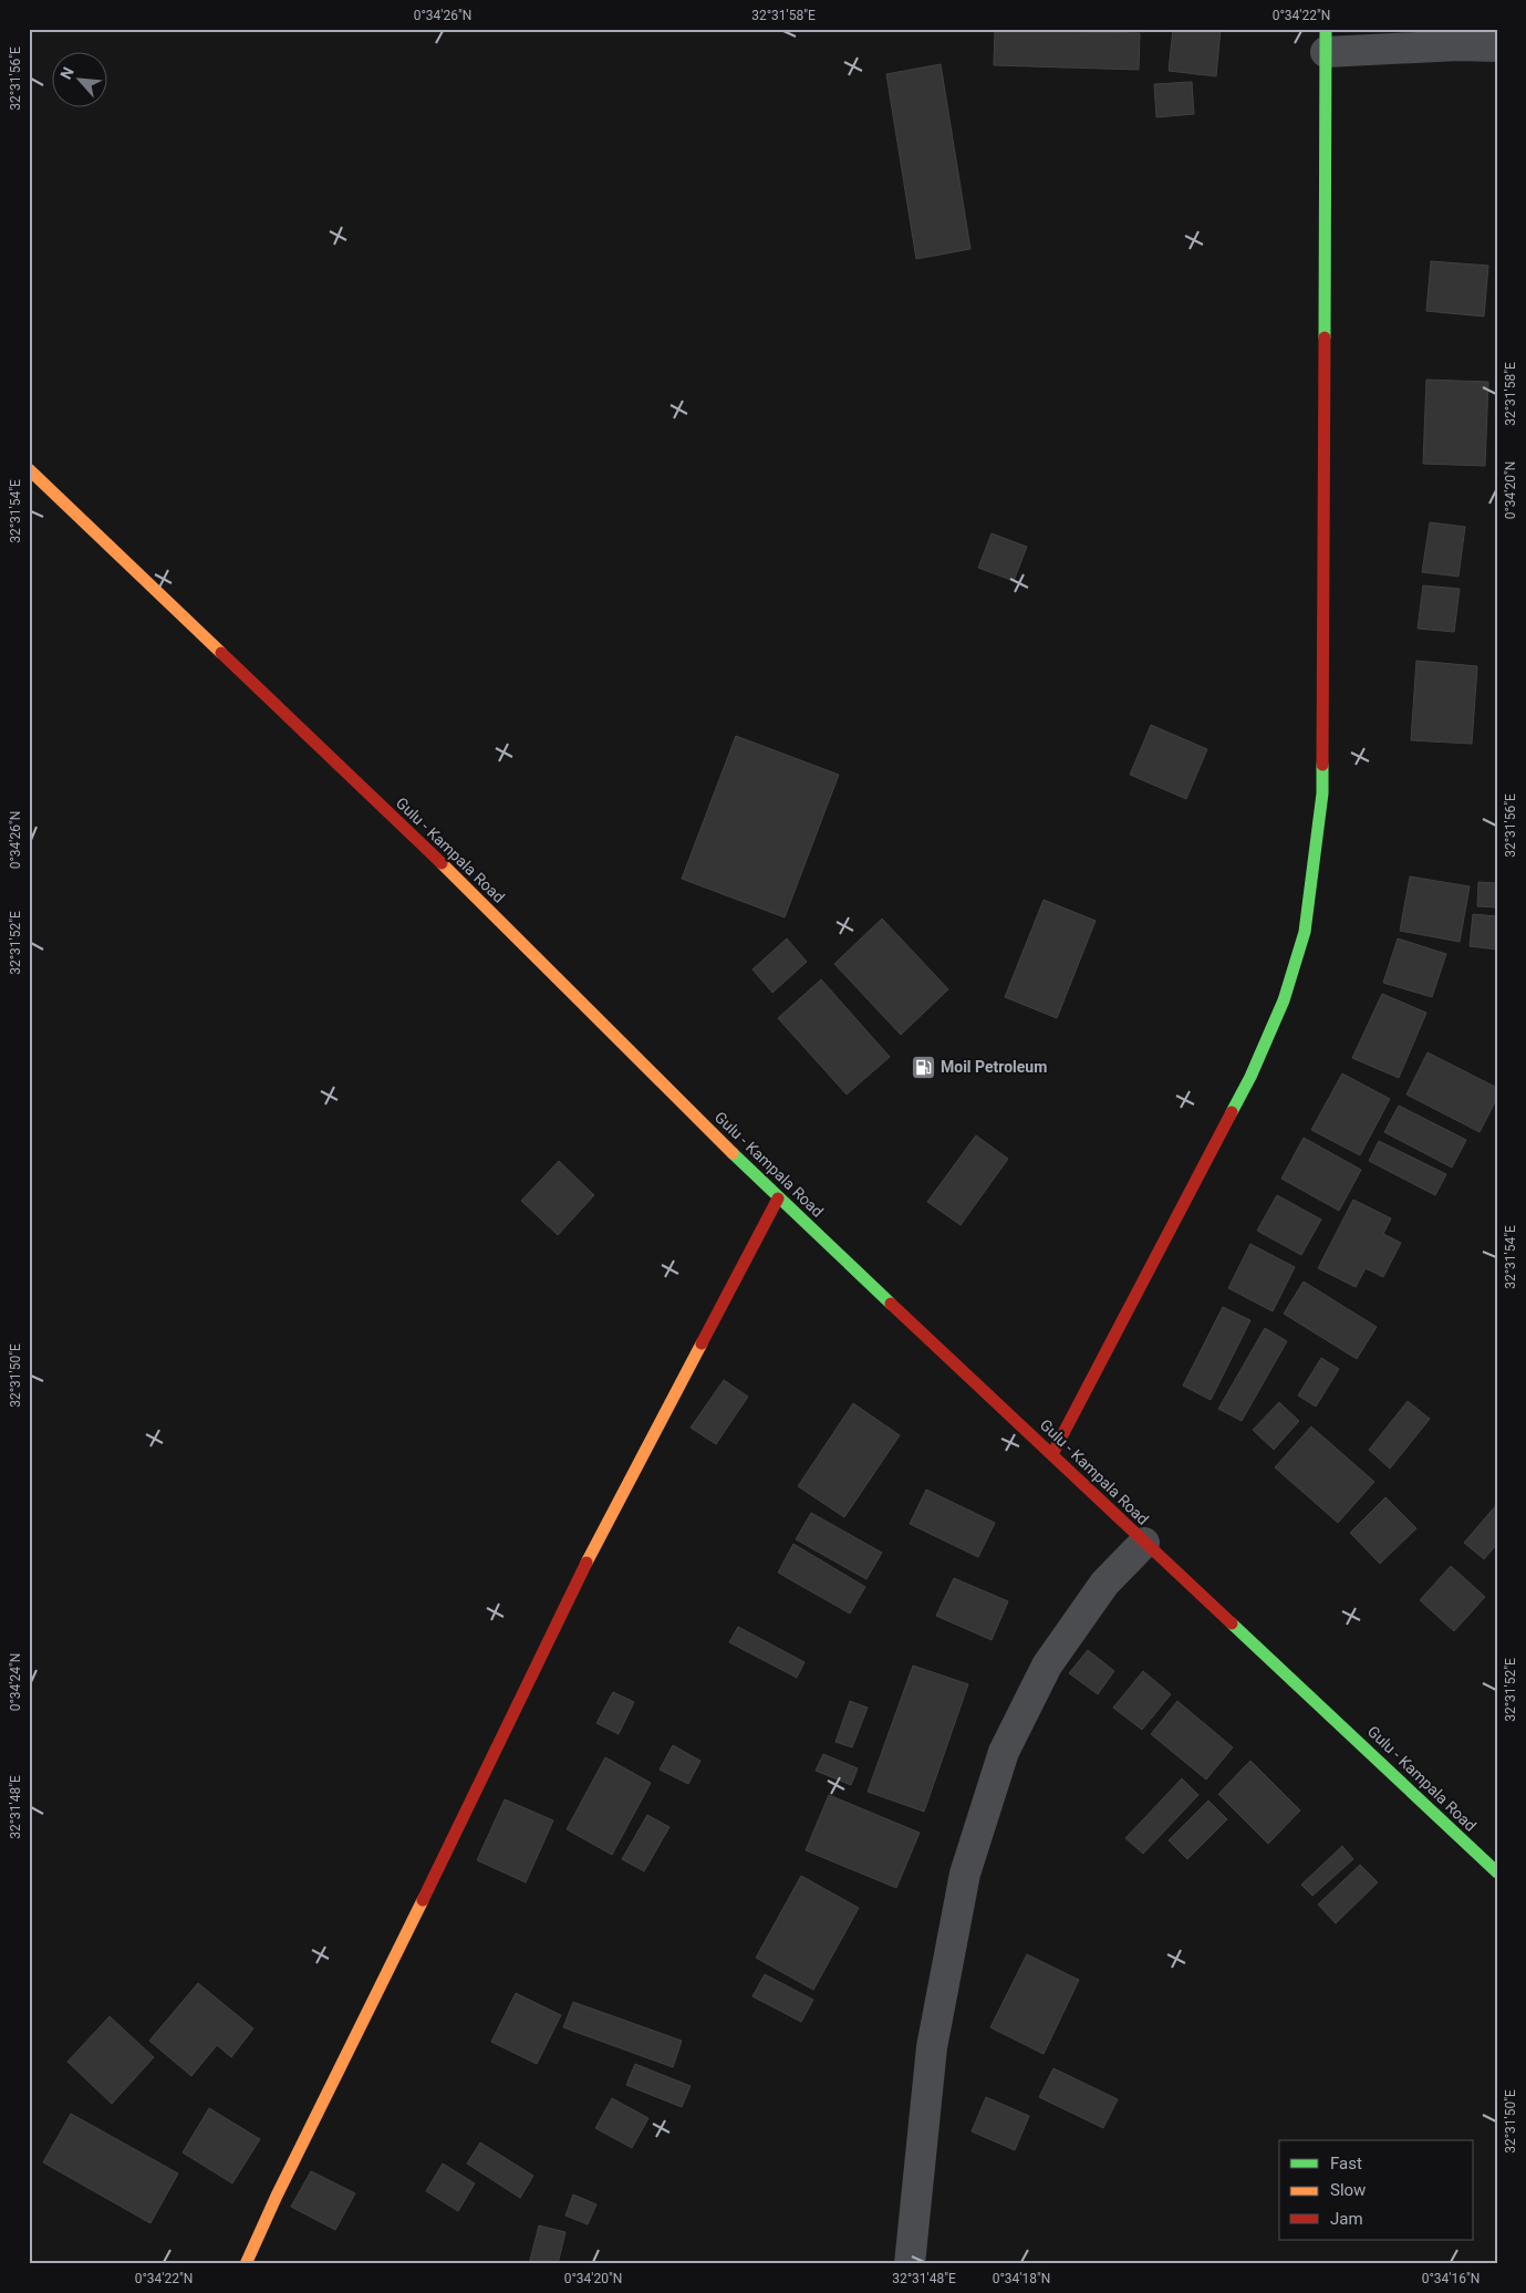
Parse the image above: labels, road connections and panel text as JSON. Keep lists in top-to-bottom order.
{
  "streets": {
    "street": ["Gulu - Kampala Road"]
  },
  "places": {
    "fuel station": ["Moil Petroleum"]
  },
  "legend": ["Fast", "Slow", "Jam"],
  "north": "top left",
  "coordinates": [
    "0°34'26\"N",
    "32°31'58\"E",
    "0°34'22\"N",
    "32°31'56\"E",
    "0°34'20\"N",
    "32°31'54\"E",
    "32°31'52\"E",
    "32°31'50\"E",
    "0°34'24\"N",
    "32°31'48\"E",
    "0°34'18\"N",
    "0°34'16\"N"
  ]
}
